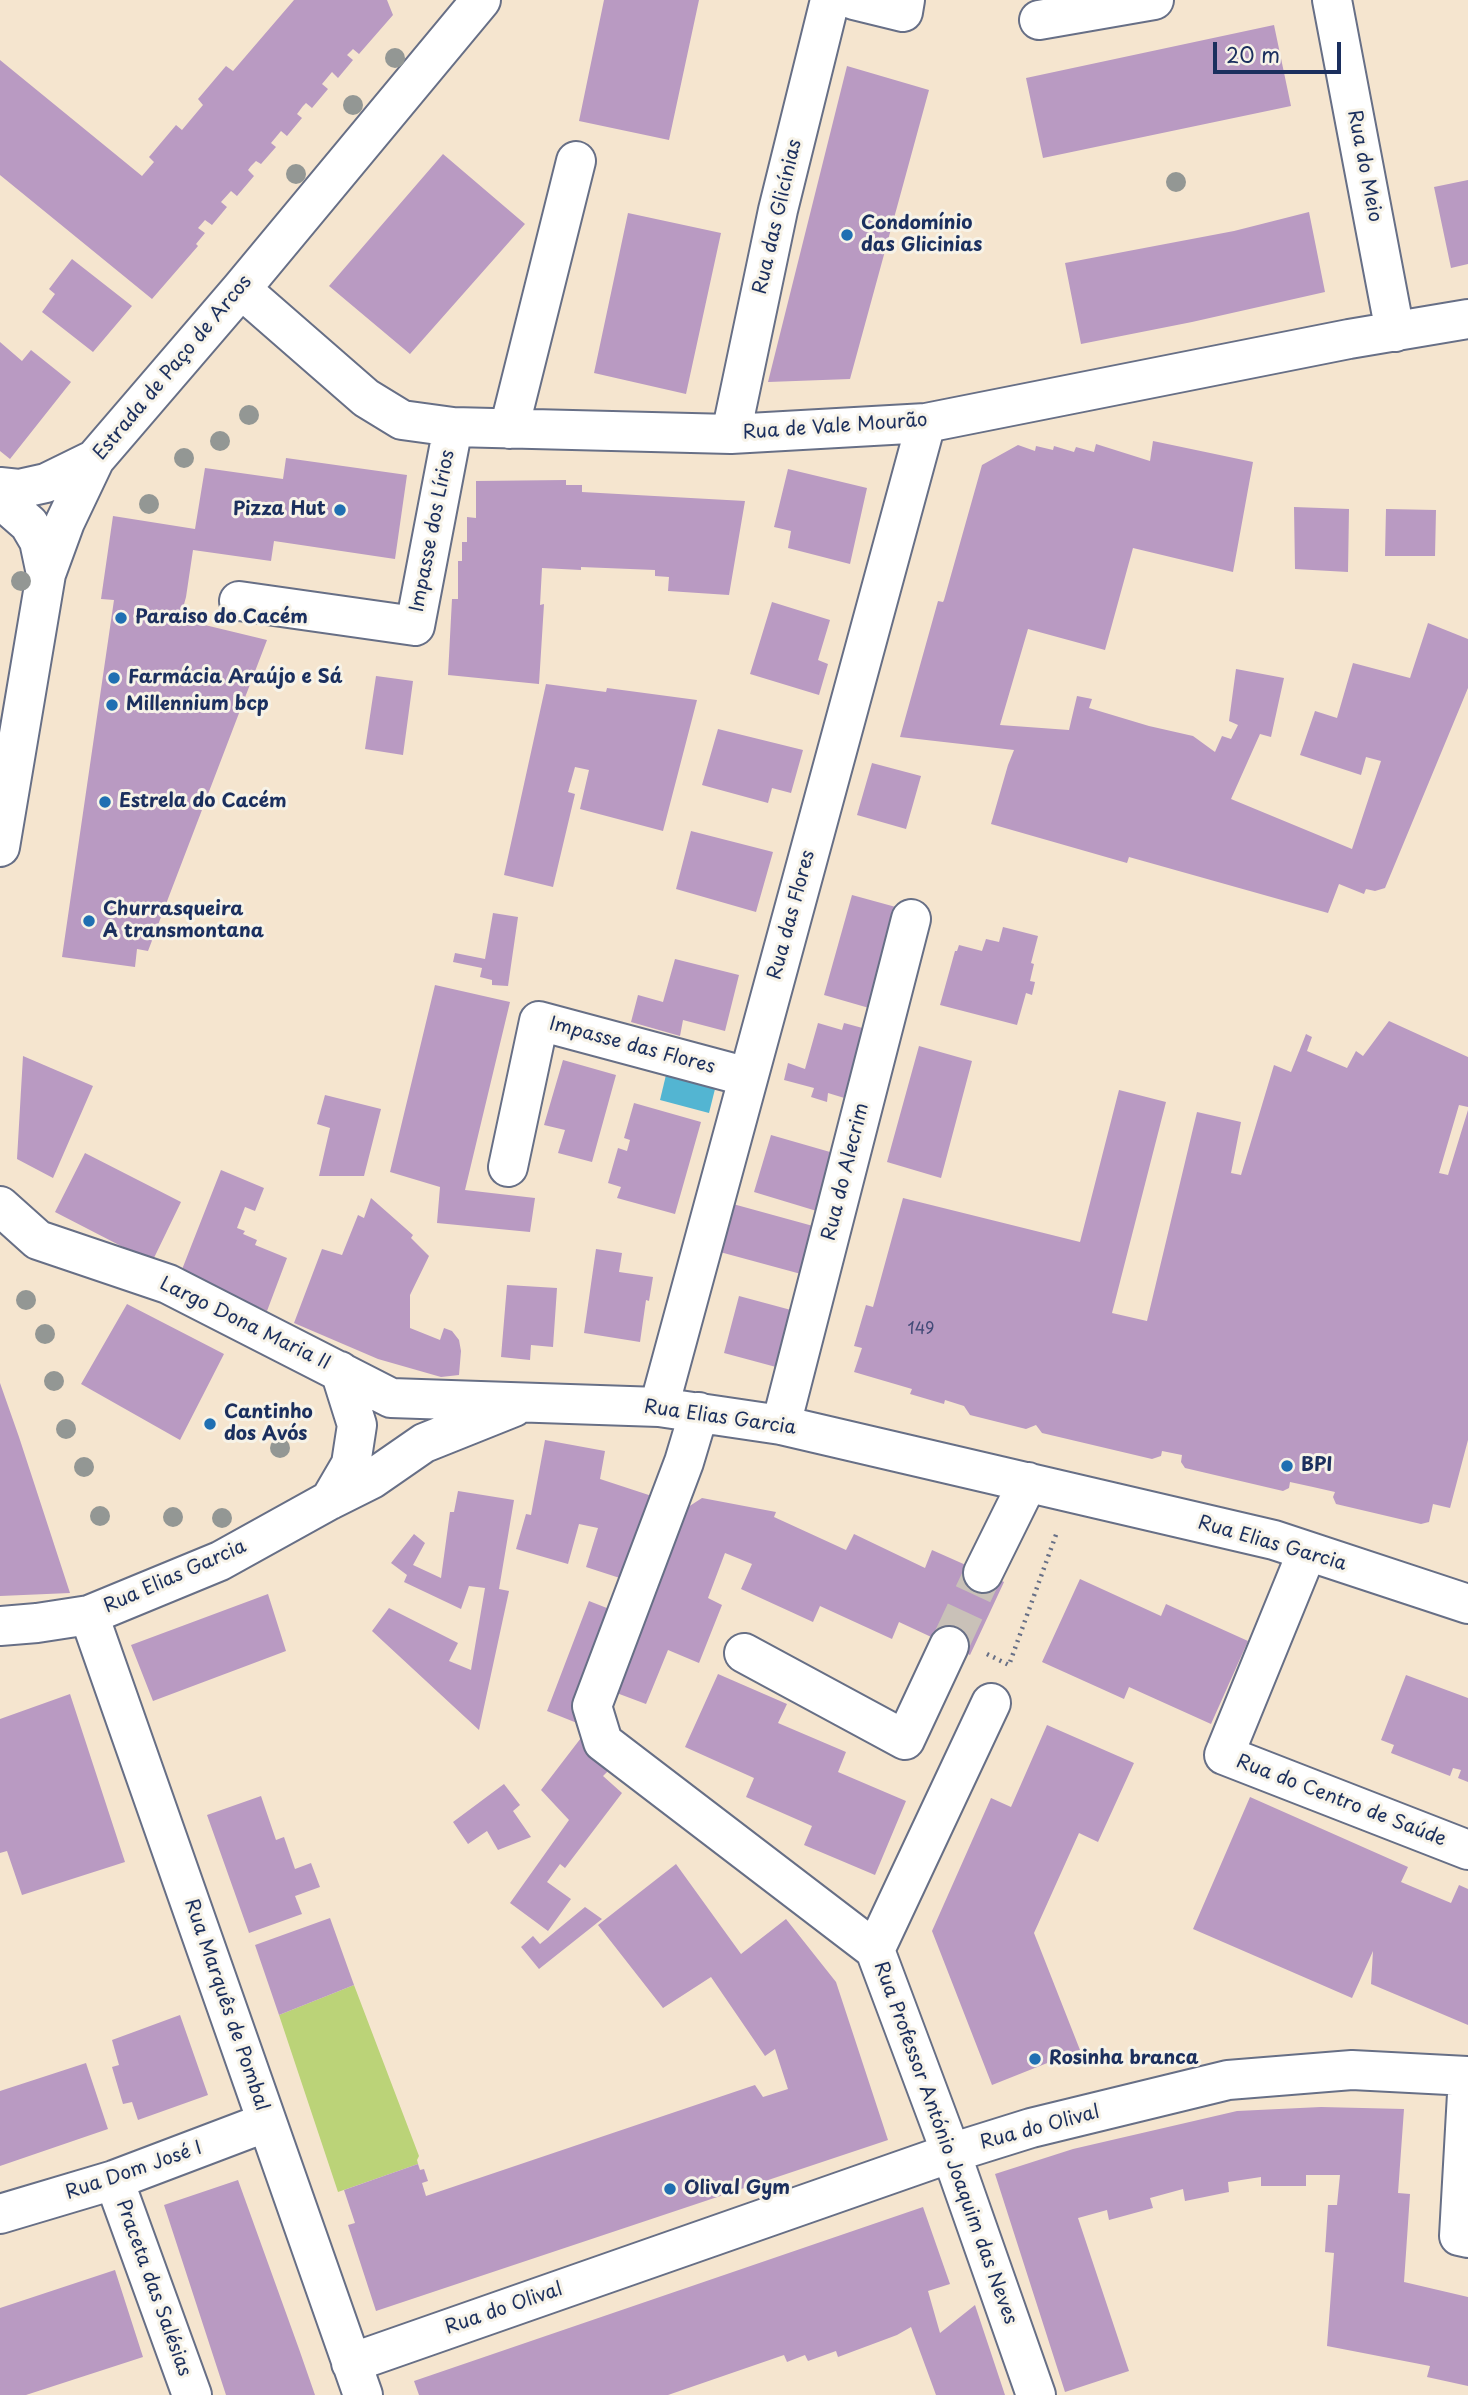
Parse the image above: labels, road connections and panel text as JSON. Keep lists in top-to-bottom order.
{
  "streets": {
    "street": [
      "Rua do Meio",
      "Rua das Glicínias",
      "Estrada de Paço de Arcos",
      "Rua de Vale Mourão",
      "Impasse dos Lírios",
      "Rua das Flores",
      "Impasse das Flores",
      "Rua do Alecrim",
      "Largo Dona Maria II",
      "Rua Elias Garcia",
      "Rua do Centro de Saúde",
      "Rua Marquês de Pombal",
      "Rua do Olival",
      "Rua Professor António Joaquim das Neves",
      "Rua Dom José I",
      "Praceta das Salésias"
    ]
  },
  "crossings": [
    ["Rua do Meio", "Rua de Vale Mourão"],
    ["Rua das Glicínias", "Rua de Vale Mourão"],
    ["Estrada de Paço de Arcos", "Rua de Vale Mourão"],
    ["Rua de Vale Mourão", "Impasse dos Lírios"],
    ["Rua de Vale Mourão", "Rua das Flores"],
    ["Rua das Flores", "Impasse das Flores"],
    ["Rua das Flores", "Rua Elias Garcia"],
    ["Rua do Alecrim", "Rua Elias Garcia"],
    ["Largo Dona Maria II", "Rua Elias Garcia"],
    ["Rua Elias Garcia", "Rua do Centro de Saúde"],
    ["Rua Elias Garcia", "Rua Marquês de Pombal"],
    ["Rua Elias Garcia", "Rua Professor António Joaquim das Neves"],
    ["Rua Marquês de Pombal", "Rua do Olival"],
    ["Rua Marquês de Pombal", "Rua Dom José I"],
    ["Rua do Olival", "Rua Professor António Joaquim das Neves"],
    ["Rua Dom José I", "Praceta das Salésias"]
  ],
  "places": [
    "Condomínio das Glicinias",
    "Pizza Hut",
    "Paraiso do Cacém",
    "Farmácia Araújo e Sá",
    "Millennium bcp",
    "Estrela do Cacém",
    "Churrasqueira A transmontana",
    "Cantinho dos Avós",
    "BPI",
    "Rosinha branca",
    "Olival Gym"
  ],
  "house_numbers": ["149"],
  "scale_bar": "20 m"
}
